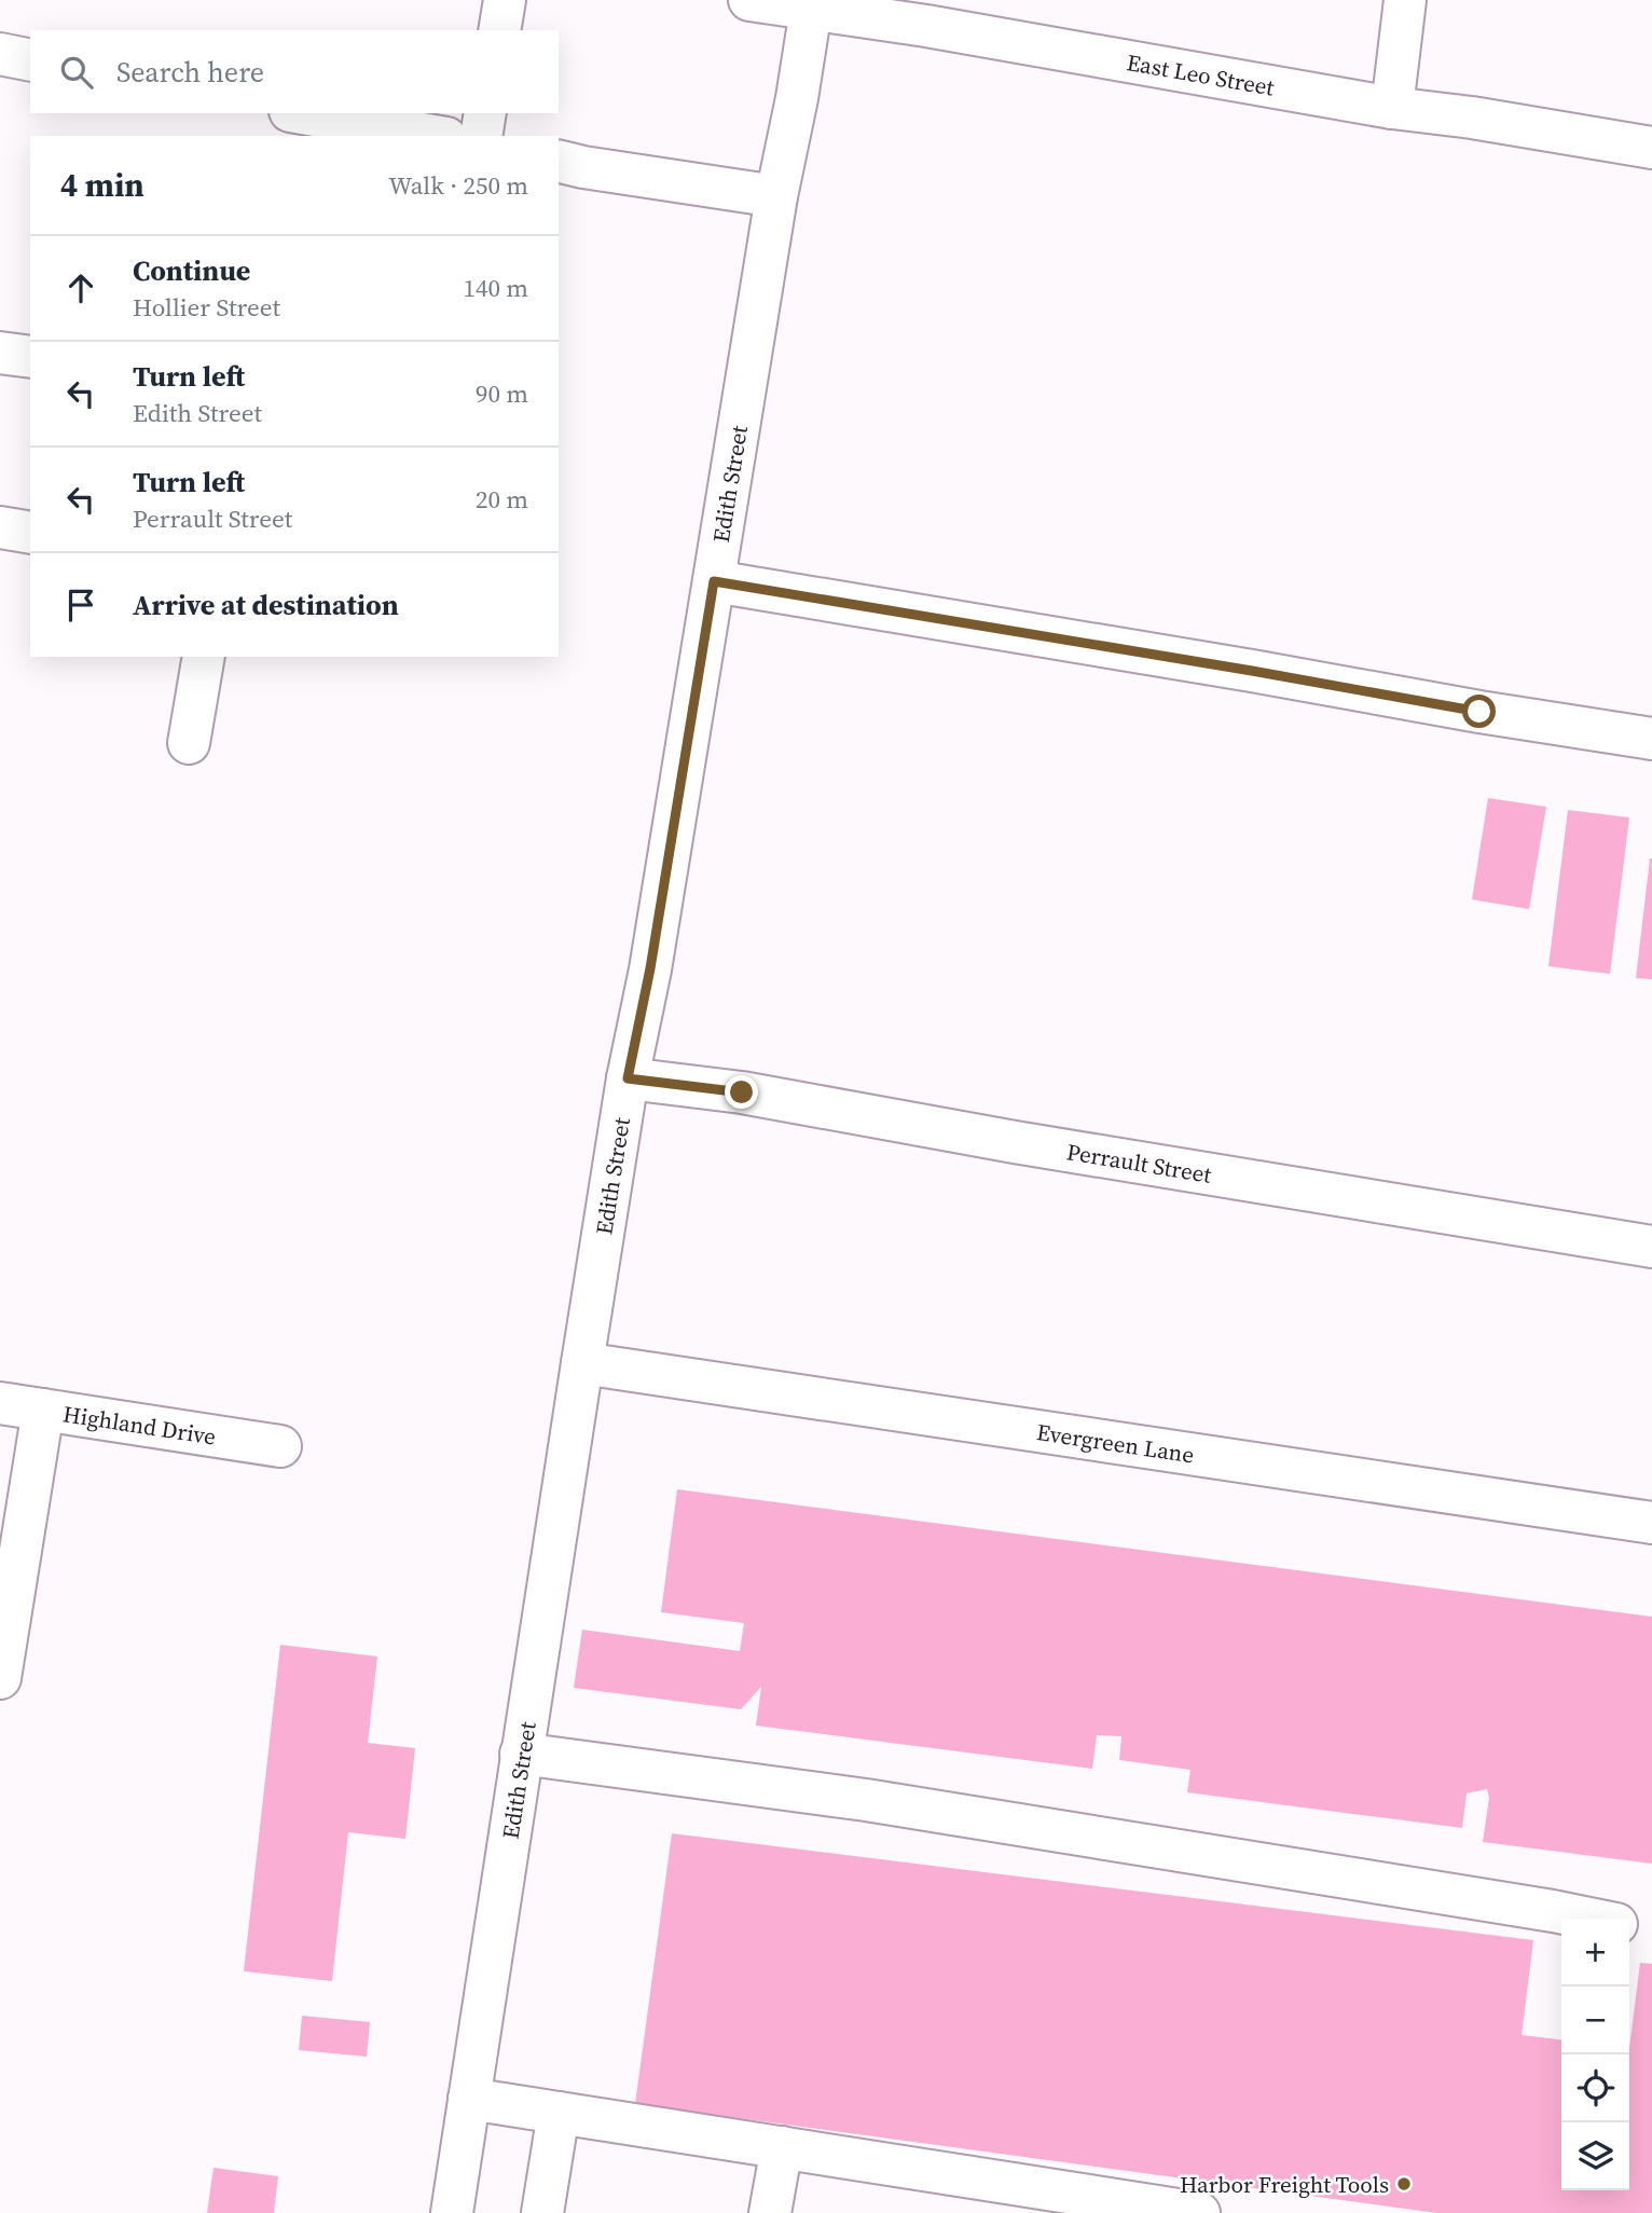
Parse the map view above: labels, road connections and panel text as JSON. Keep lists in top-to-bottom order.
{
  "streets": {
    "street": [
      "East Leo Street",
      "Edith Street",
      "Perrault Street",
      "Highland Drive",
      "Evergreen Lane"
    ]
  },
  "crossings": [
    ["East Leo Street", "Edith Street"],
    ["Edith Street", "Perrault Street"],
    ["Edith Street", "Evergreen Lane"]
  ],
  "places": ["Harbor Freight Tools"],
  "page": {
    "search": "Search here",
    "heading": ["4 min", "Walk · 250 m"],
    "list": [
      ["Continue", "Hollier Street", "140 m"],
      ["Turn left", "Edith Street", "90 m"],
      ["Turn left", "Perrault Street", "20 m"],
      "Arrive at destination"
    ],
    "map_buttons": ["+", "−"]
  }
}
